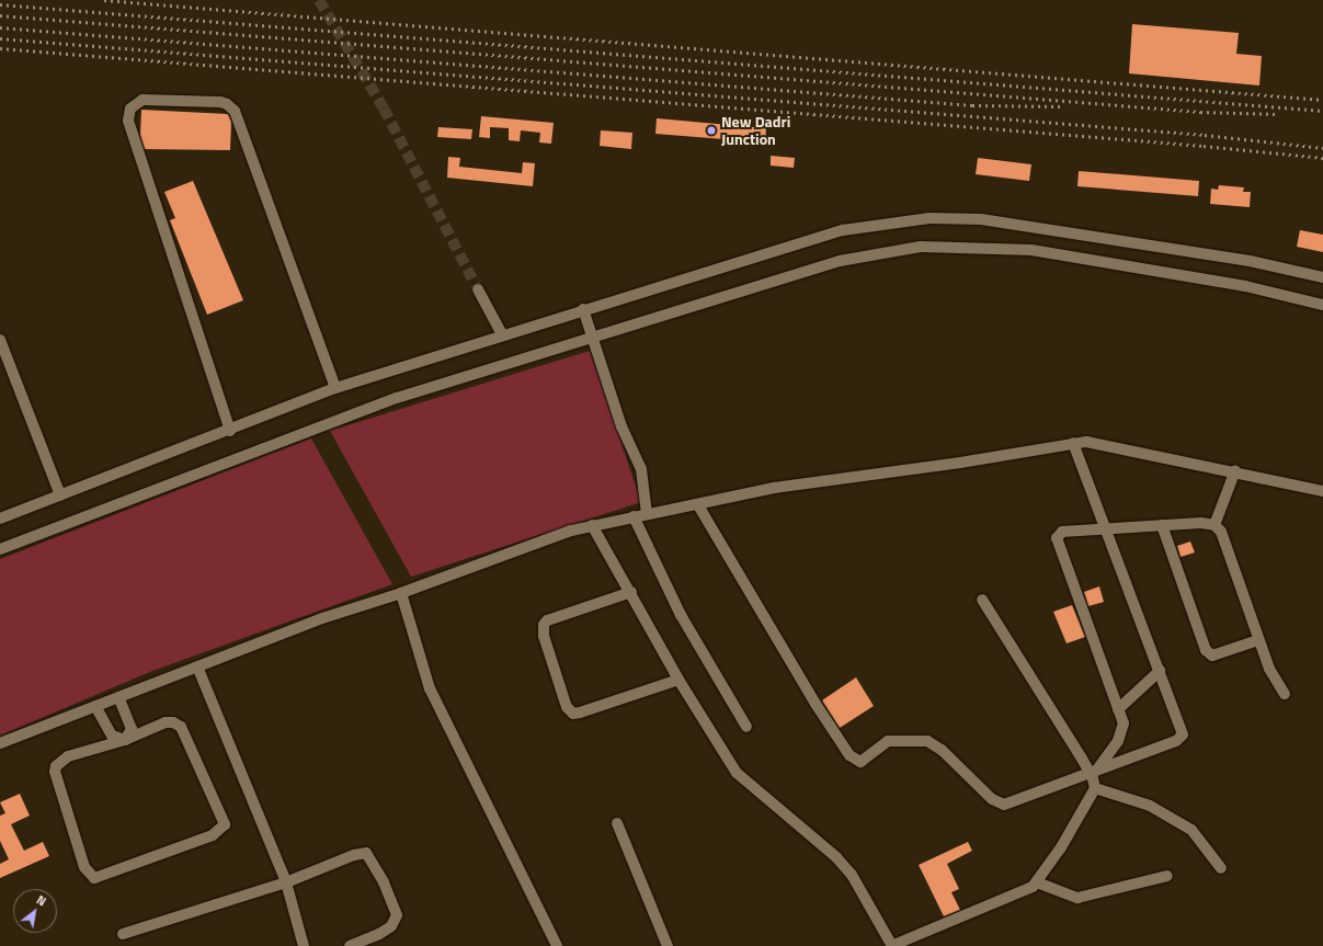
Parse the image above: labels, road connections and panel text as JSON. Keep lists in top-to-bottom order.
{
  "places": ["New Dadri Junction"],
  "north": "top right"
}
